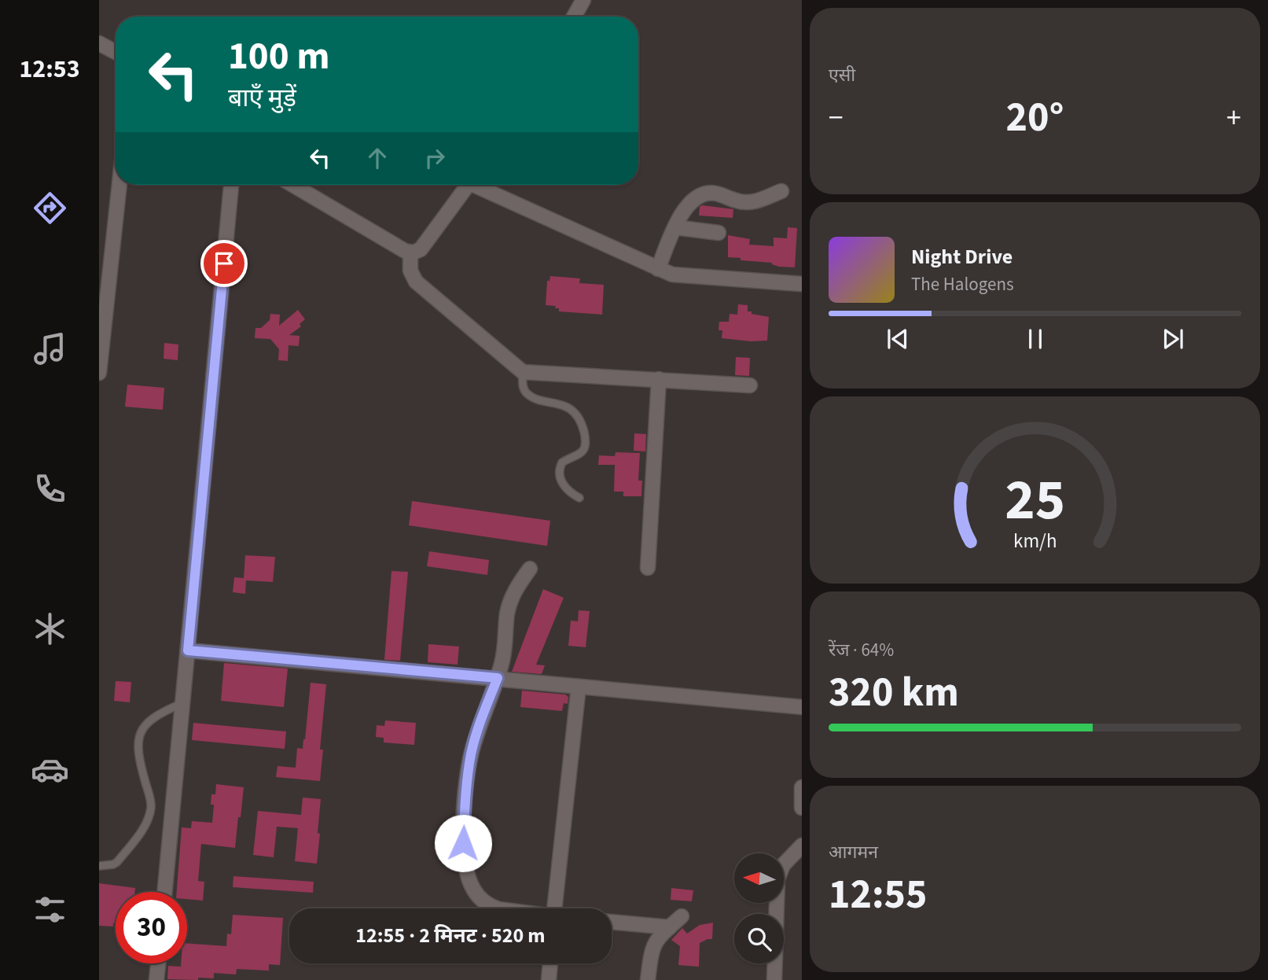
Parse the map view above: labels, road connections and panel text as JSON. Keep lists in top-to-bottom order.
{
  "north": "left",
  "page": {
    "tabs": "12:53",
    "tile": [
      "एसी",
      ["रेंज · 64%", "320 km"],
      ["आगमन", "12:55"]
    ],
    "turn": ["100 m", "बाएँ मुड़ें"],
    "heat": ["−", "20°", "+"],
    "song": ["Night Drive", "The Halogens"],
    "limit": "30",
    "trip": "12:55 · 2 मिनट · 520 m",
    "gauge": ["25", "km/h"]
  }
}
